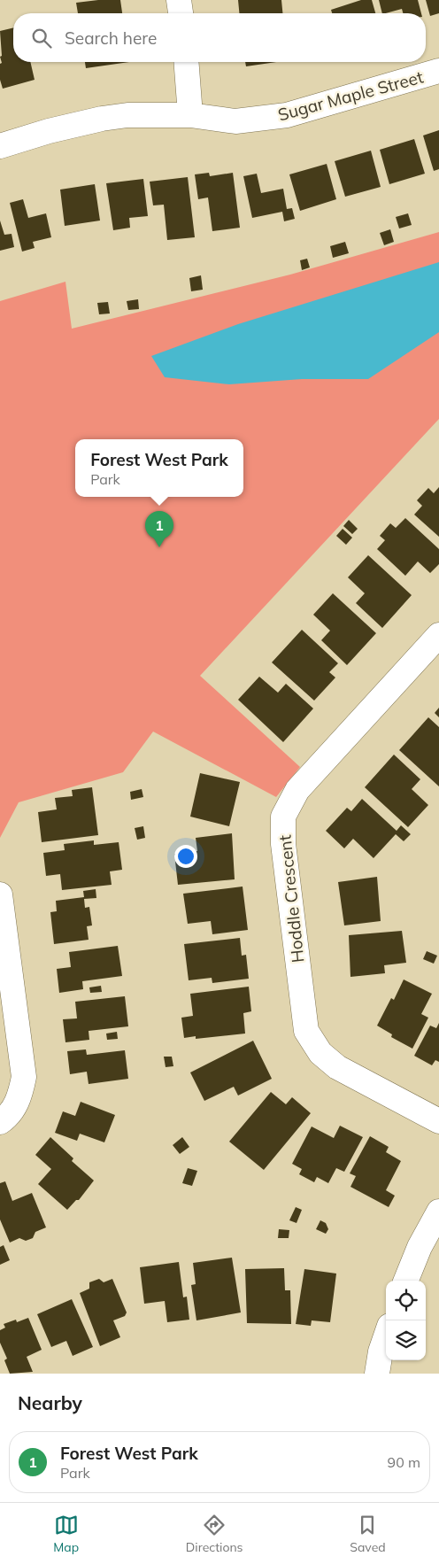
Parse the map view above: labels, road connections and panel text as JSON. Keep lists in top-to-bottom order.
{
  "streets": {
    "street": ["Sugar Maple Street", "Hoddle Crescent"]
  },
  "page": {
    "search": "Search here",
    "popup": ["Forest West Park", "Park"],
    "pins": "1",
    "heading": "Nearby",
    "list": [
      {
        "mark": "1",
        "name": "Forest West Park",
        "note": "Park",
        "value": "90 m"
      }
    ],
    "nav": ["Map", "Directions", "Saved"]
  }
}
